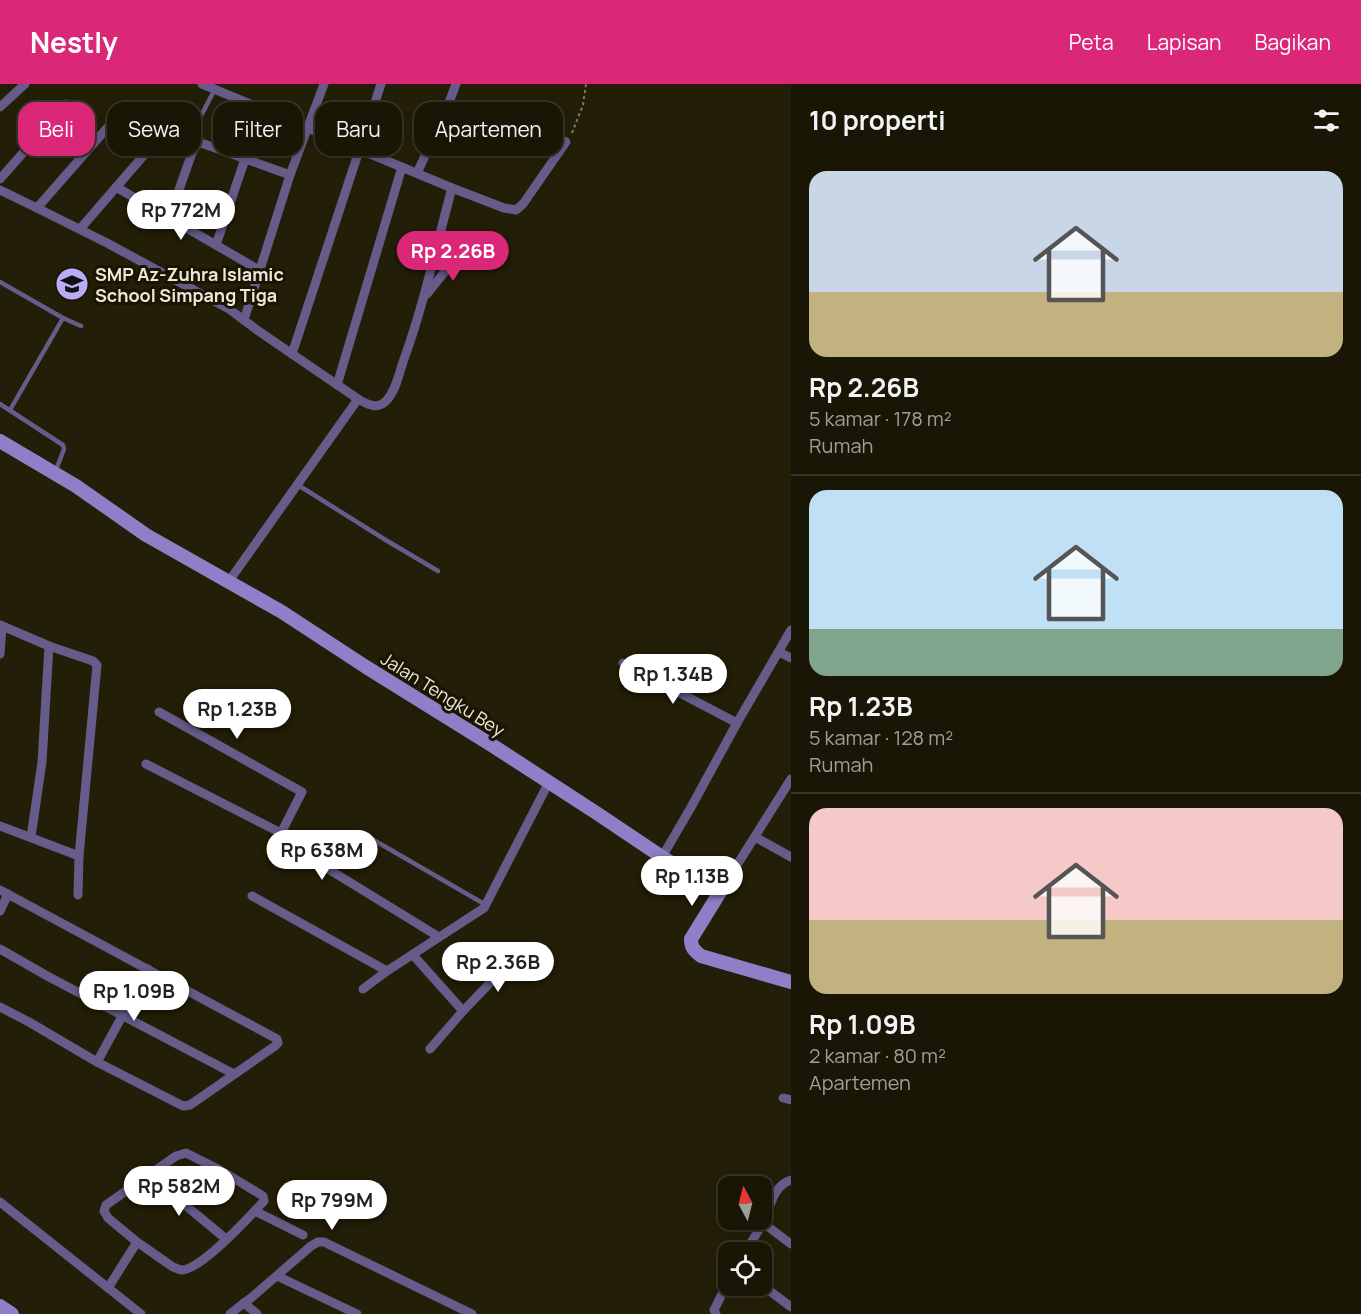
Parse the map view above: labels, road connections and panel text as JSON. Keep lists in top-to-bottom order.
{
  "streets": {
    "main road": ["Jalan Tengku Bey"]
  },
  "places": {
    "school or university": ["SMP Az-Zuhra Islamic School Simpang Tiga"]
  },
  "north": "top",
  "page": {
    "header": "Nestly",
    "nav": ["Peta", "Lapisan", "Bagikan"],
    "heading": "10 properti",
    "chip": [
      "Beli",
      "Sewa",
      "Filter",
      "Baru",
      "Apartemen"
    ],
    "list": [
      {
        "name": "Rp 2.26B",
        "note": "5 kamar · 178 m² · Rumah"
      },
      {
        "name": "Rp 1.23B",
        "note": "5 kamar · 128 m² · Rumah"
      },
      {
        "name": "Rp 1.09B",
        "note": "2 kamar · 80 m² · Apartemen"
      }
    ],
    "price": [
      "Rp 772M",
      "Rp 2.26B",
      "Rp 1.34B",
      "Rp 1.23B",
      "Rp 638M",
      "Rp 1.13B",
      "Rp 2.36B",
      "Rp 1.09B",
      "Rp 582M",
      "Rp 799M"
    ]
  }
}
